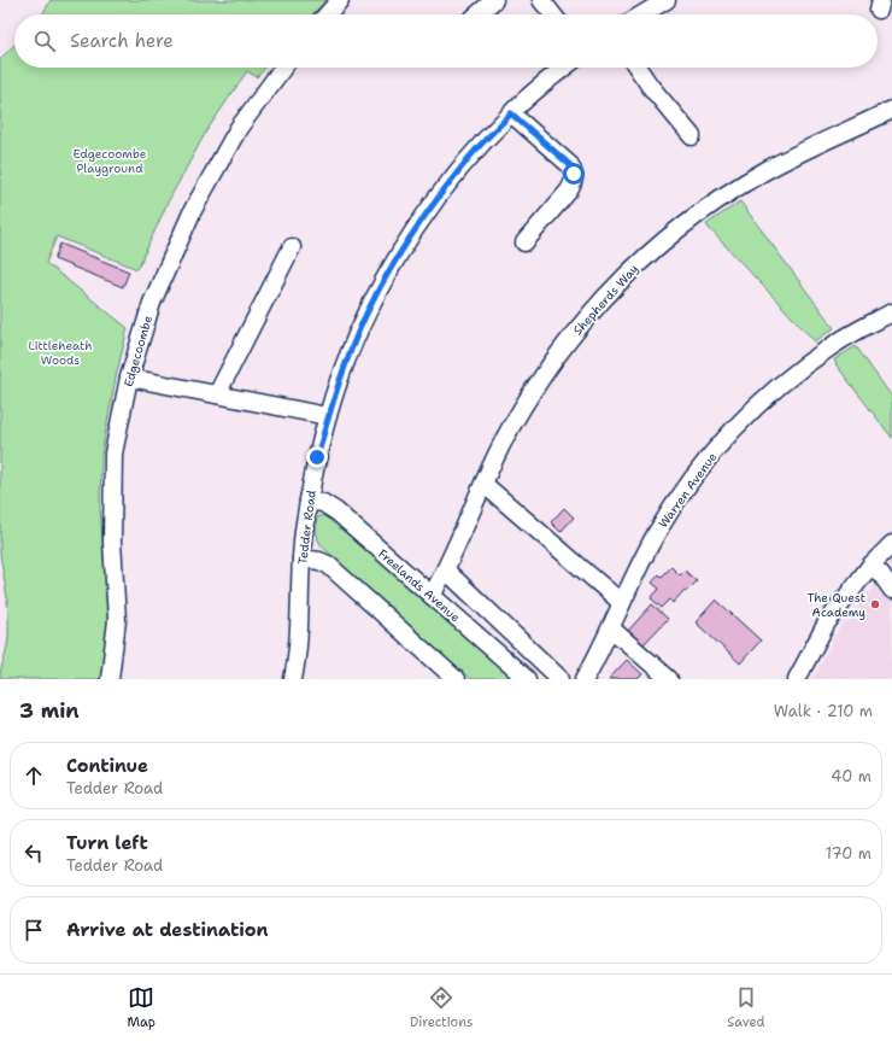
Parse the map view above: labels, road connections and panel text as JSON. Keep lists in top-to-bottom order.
{
  "streets": {
    "street": [
      "Shepherds Way",
      "Edgecoombe",
      "Warren Avenue",
      "Tedder Road",
      "Freelands Avenue"
    ]
  },
  "crossings": [
    ["Shepherds Way", "Freelands Avenue"],
    ["Tedder Road", "Freelands Avenue"]
  ],
  "parks": ["Edgecoombe Playground", "Littleheath Woods"],
  "places": ["The Quest Academy"],
  "page": {
    "search": "Search here",
    "heading": ["3 min", "Walk · 210 m"],
    "list": [
      ["Continue", "Tedder Road", "40 m"],
      ["Turn left", "Tedder Road", "170 m"],
      "Arrive at destination"
    ],
    "nav": ["Map", "Directions", "Saved"]
  }
}
